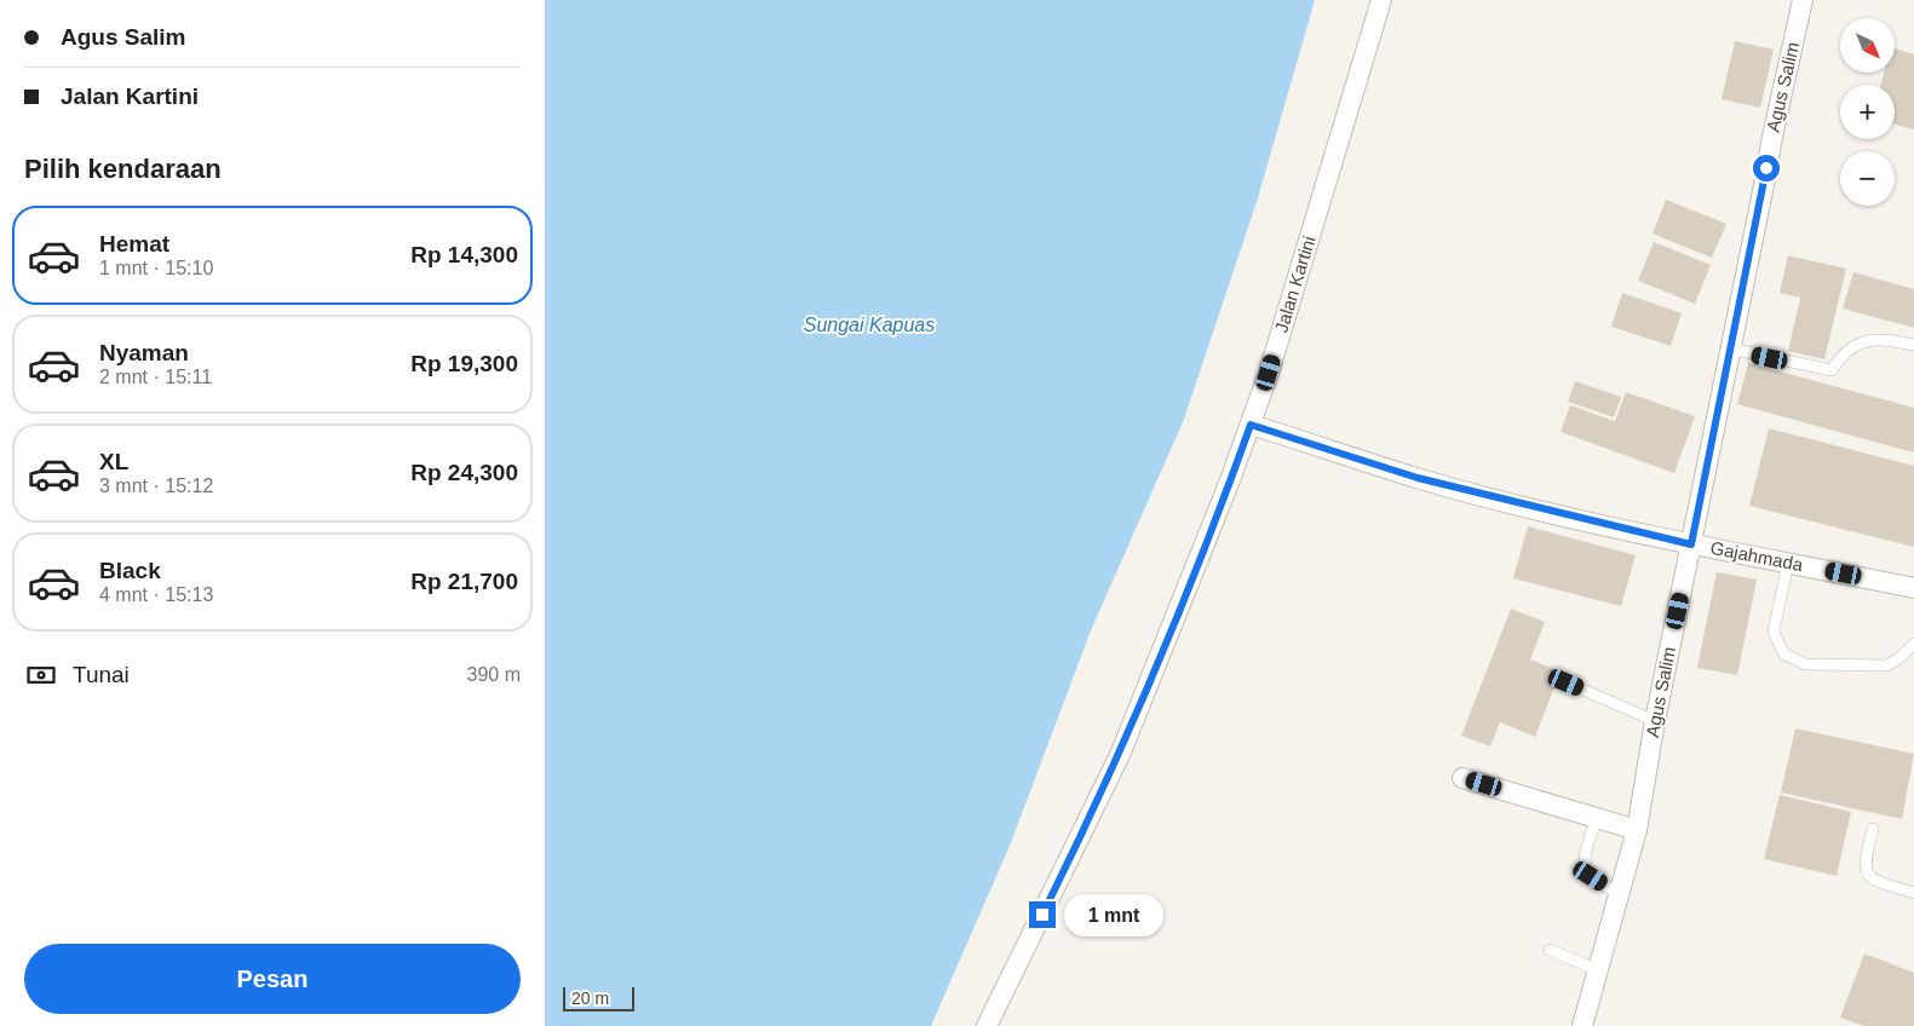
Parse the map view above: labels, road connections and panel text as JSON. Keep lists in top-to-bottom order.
{
  "streets": {
    "street": ["Agus Salim", "Jalan Kartini", "Gajahmada"]
  },
  "crossings": [
    ["Agus Salim", "Gajahmada"],
    ["Jalan Kartini", "Gajahmada"]
  ],
  "water": ["Sungai Kapuas"],
  "scale_bar": "20 m",
  "north": "bottom right",
  "page": {
    "banner": ["Agus Salim", "Jalan Kartini"],
    "map_buttons": ["+", "−"],
    "heading": "Pilih kendaraan",
    "list": [
      {
        "name": "Hemat",
        "note": "1 mnt · 15:10",
        "value": "Rp 14,300"
      },
      {
        "name": "Nyaman",
        "note": "2 mnt · 15:11",
        "value": "Rp 19,300"
      },
      {
        "name": "XL",
        "note": "3 mnt · 15:12",
        "value": "Rp 24,300"
      },
      {
        "name": "Black",
        "note": "4 mnt · 15:13",
        "value": "Rp 21,700"
      }
    ],
    "pay": ["Tunai", "390 m"],
    "bubble": "1 mnt",
    "buttons": "Pesan",
    "scale": "20 m"
  }
}
